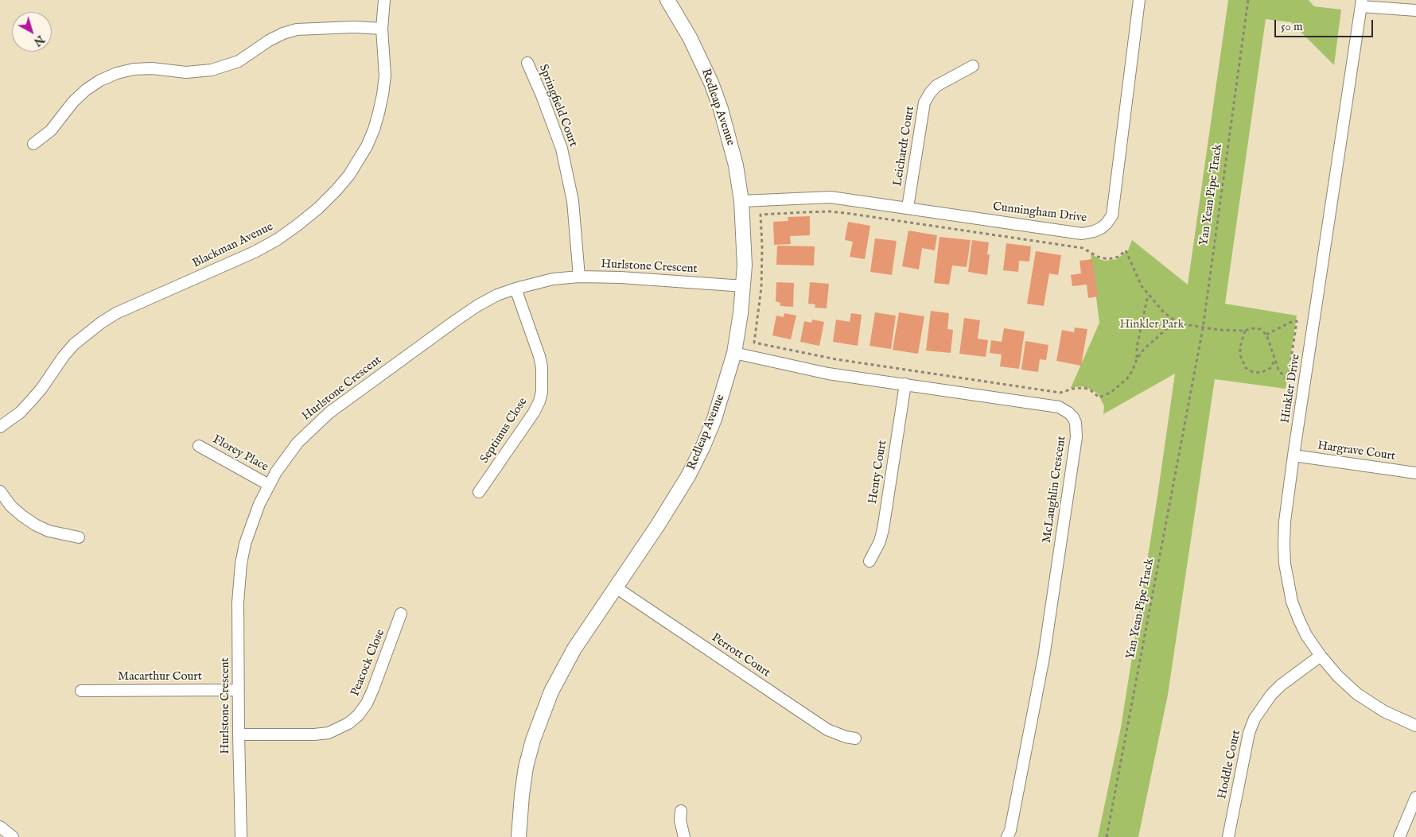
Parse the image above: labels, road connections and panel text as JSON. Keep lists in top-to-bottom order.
{
  "streets": {
    "street": [
      "Springfield Court",
      "Redleap Avenue",
      "Leichardt Court",
      "Cunningham Drive",
      "Blackman Avenue",
      "Hurlstone Crescent",
      "Hinkler Drive",
      "Septimus Close",
      "Hargrave Court",
      "Florey Place",
      "Henty Court",
      "McLaughlin Crescent",
      "Perrott Court",
      "Peacock Close",
      "Macarthur Court",
      "Hoddle Court"
    ],
    "path": ["Yan Yean Pipe Track"]
  },
  "crossings": [
    ["Springfield Court", "Hurlstone Crescent"],
    ["Redleap Avenue", "Cunningham Drive"],
    ["Redleap Avenue", "Hurlstone Crescent"],
    ["Redleap Avenue", "McLaughlin Crescent"],
    ["Redleap Avenue", "Perrott Court"],
    ["Leichardt Court", "Cunningham Drive"],
    ["Hurlstone Crescent", "Septimus Close"],
    ["Hurlstone Crescent", "Florey Place"],
    ["Hurlstone Crescent", "Peacock Close"],
    ["Hurlstone Crescent", "Macarthur Court"],
    ["Hinkler Drive", "Hargrave Court"],
    ["Hinkler Drive", "Hoddle Court"],
    ["Henty Court", "McLaughlin Crescent"]
  ],
  "parks": ["Hinkler Park"],
  "scale_bar": "50 m",
  "north": "bottom right"
}
